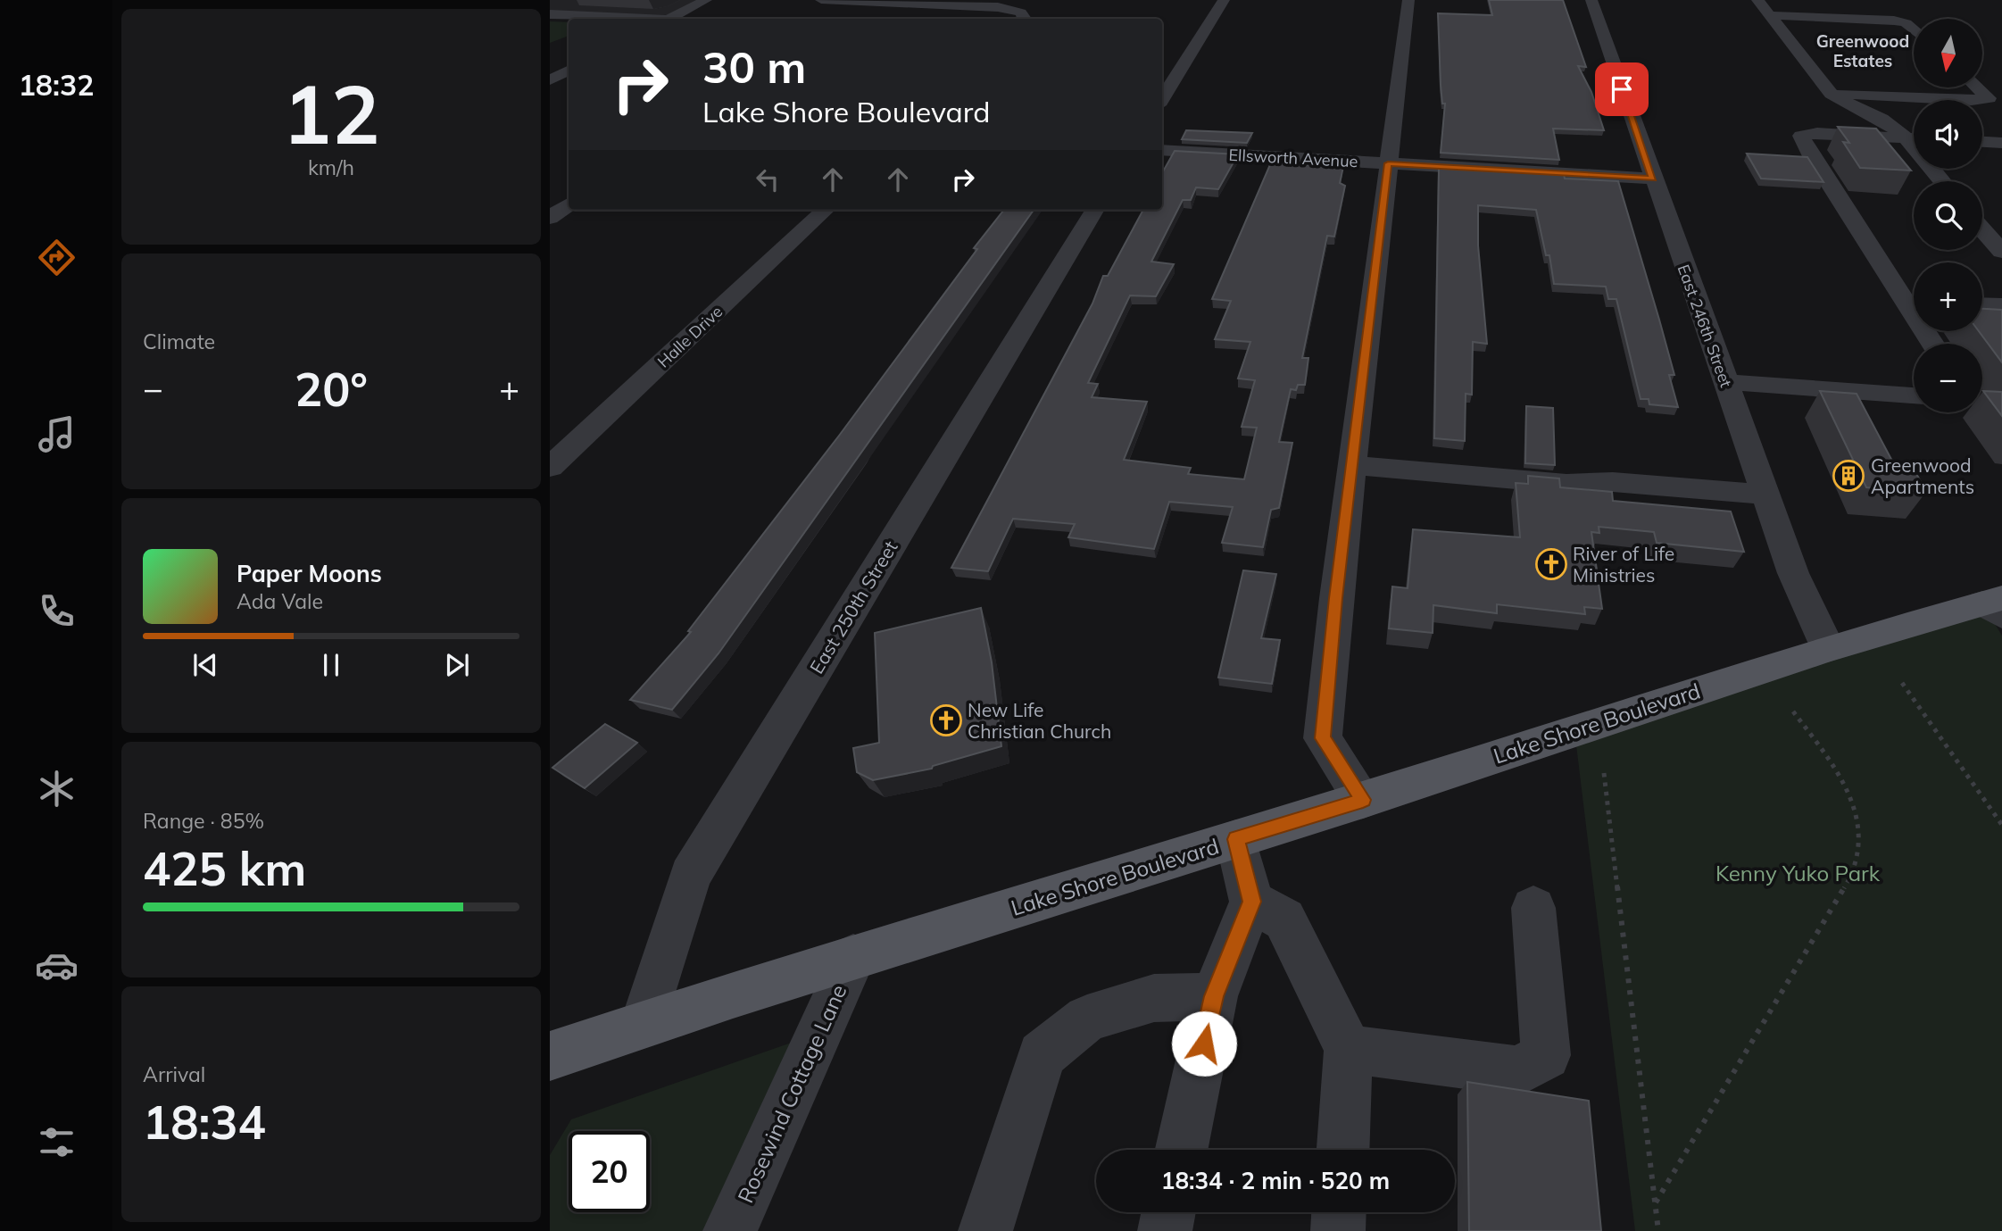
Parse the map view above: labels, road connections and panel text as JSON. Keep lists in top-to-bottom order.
{
  "streets": {
    "main road": ["Lake Shore Boulevard"],
    "street": [
      "Ellsworth Avenue",
      "East 246th Street",
      "Halle Drive",
      "East 250th Street",
      "Rosewind Cottage Lane"
    ]
  },
  "crossings": [
    ["Ellsworth Avenue", "East 246th Street"],
    ["East 246th Street", "Lake Shore Boulevard"],
    ["East 250th Street", "Lake Shore Boulevard"],
    ["Lake Shore Boulevard", "Rosewind Cottage Lane"]
  ],
  "districts": ["Greenwood Estates"],
  "parks": ["Kenny Yuko Park"],
  "places": {
    "building": ["Greenwood Apartments"],
    "church": ["River of Life Ministries", "New Life Christian Church"]
  },
  "north": "bottom",
  "page": {
    "tabs": "18:32",
    "tile": [
      ["12", "km/h"],
      "Climate",
      ["Range · 85%", "425 km"],
      ["Arrival", "18:34"]
    ],
    "map_buttons": ["+", "−"],
    "turn": ["30 m", "Lake Shore Boulevard"],
    "heat": ["−", "20°", "+"],
    "song": ["Paper Moons", "Ada Vale"],
    "limit": "20",
    "trip": "18:34 · 2 min · 520 m"
  }
}
